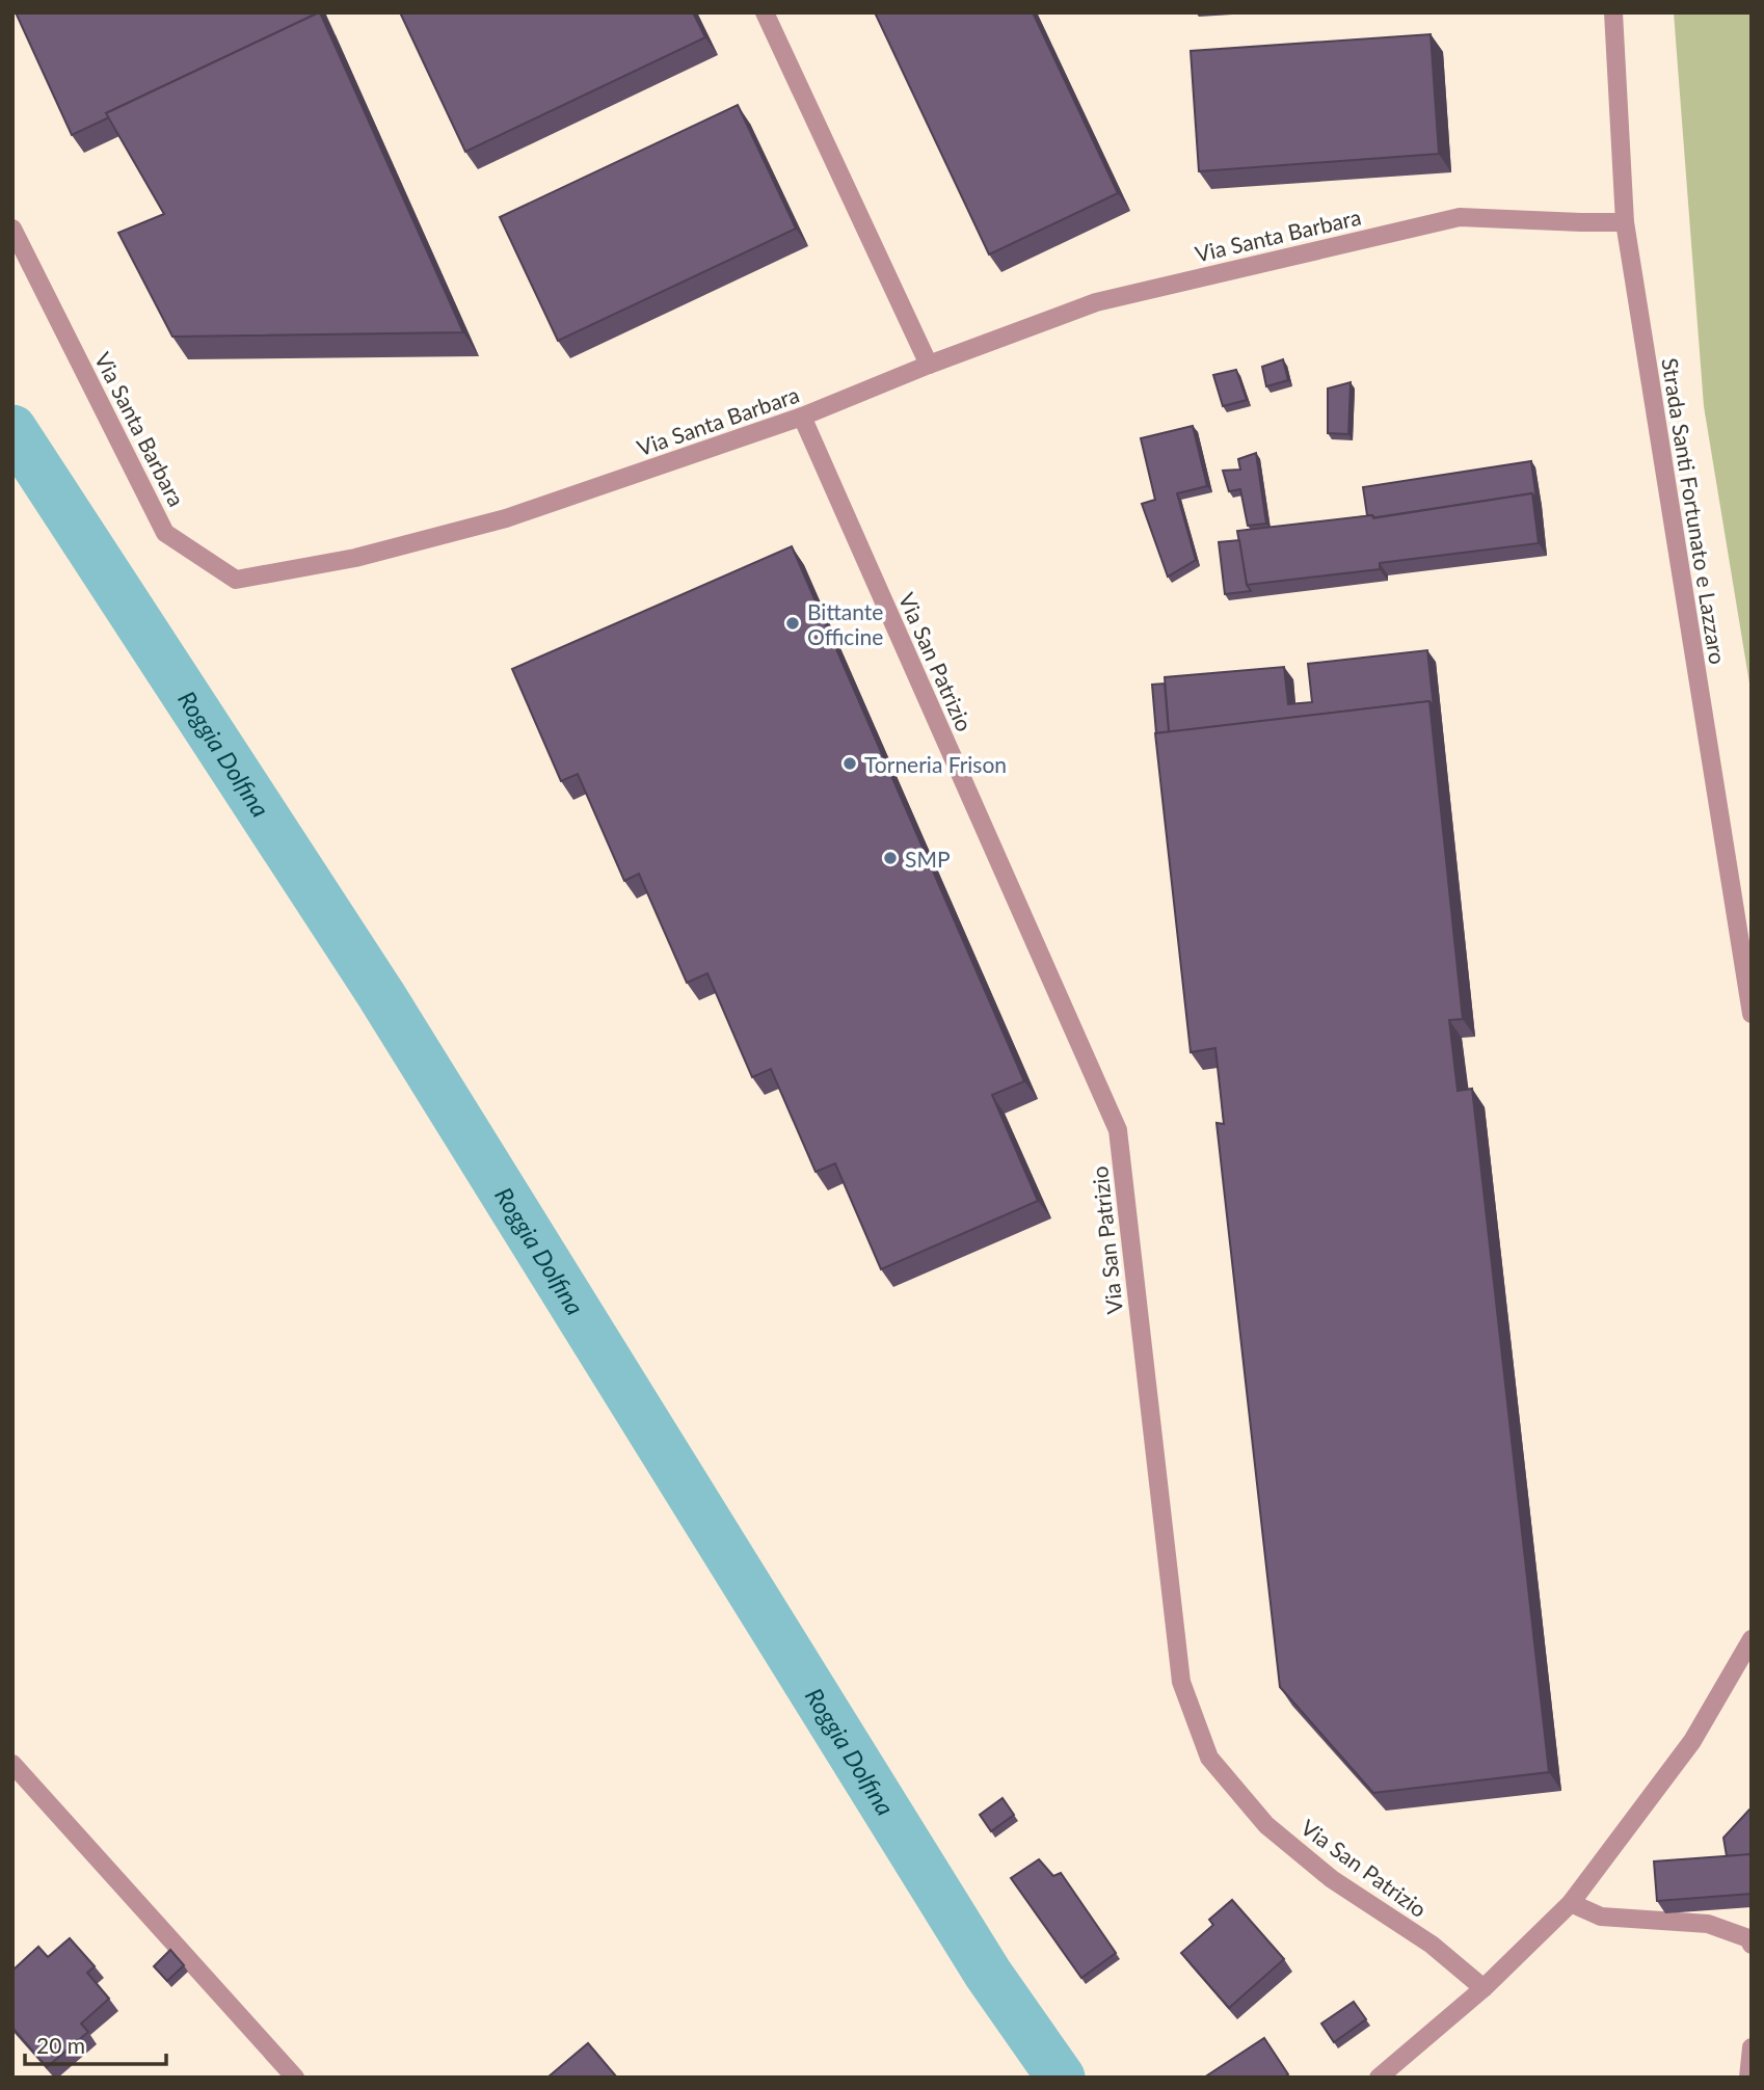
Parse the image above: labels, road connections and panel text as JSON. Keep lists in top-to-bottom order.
{
  "streets": {
    "street": ["Via Santa Barbara", "Strada Santi Fortunato e Lazzaro", "Via San Patrizio"]
  },
  "crossings": [
    ["Via Santa Barbara", "Strada Santi Fortunato e Lazzaro"],
    ["Via Santa Barbara", "Via San Patrizio"]
  ],
  "water": ["Roggia Dolfina"],
  "places": ["Bittante Officine", "Torneria Frison", "SMP"],
  "scale_bar": "20 m"
}
